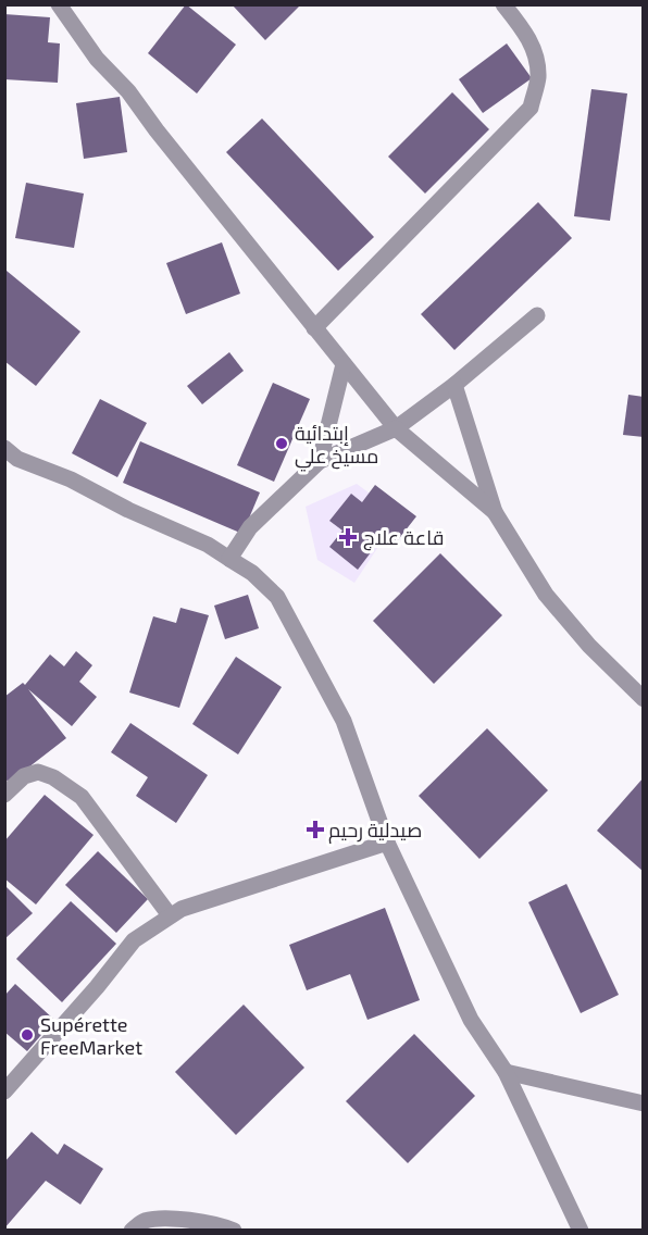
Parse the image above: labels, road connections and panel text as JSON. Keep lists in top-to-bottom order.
{
  "places": {
    "other": ["إبتدائية مسيخ علي", "Supérette FreeMarket"],
    "health": ["قاعة علاج", "صيدلية رحيم"]
  }
}
